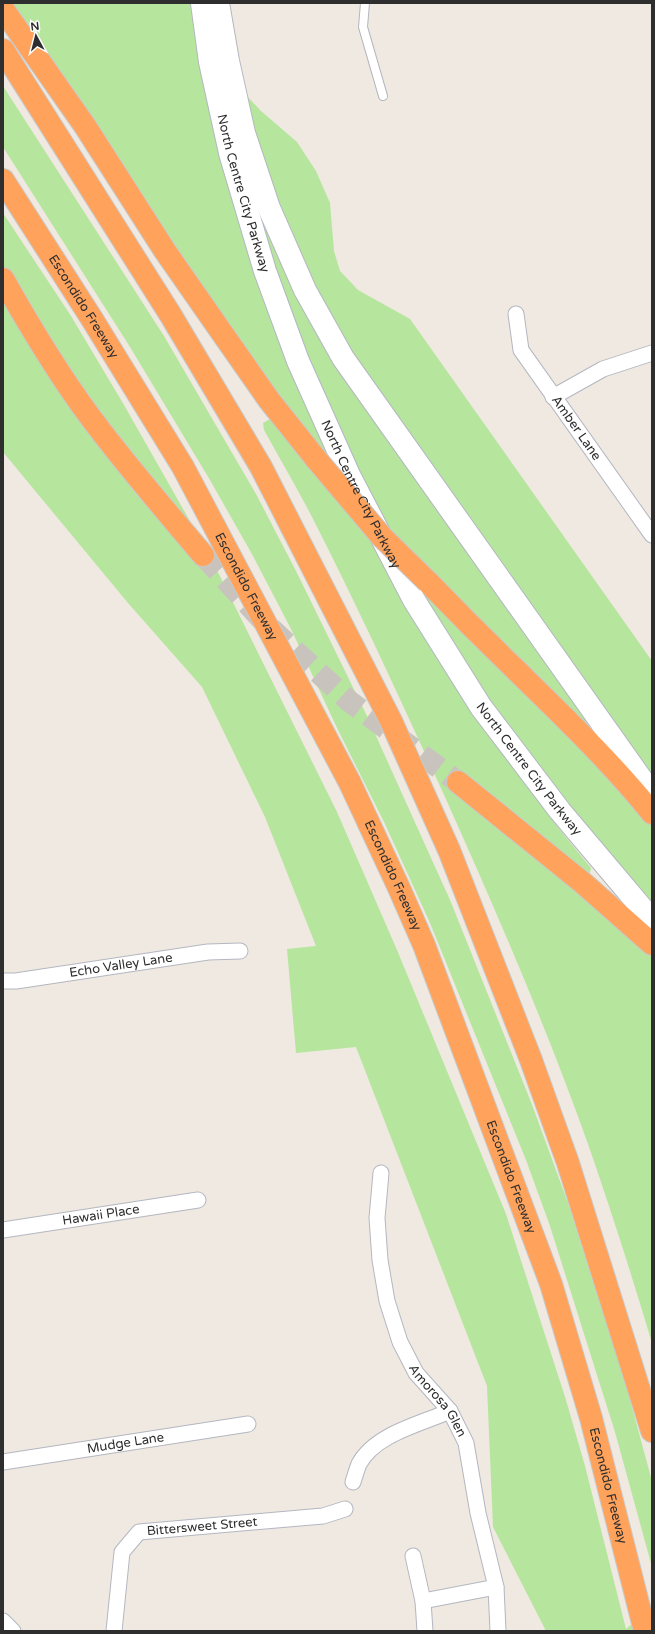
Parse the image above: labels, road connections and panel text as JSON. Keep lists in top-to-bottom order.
{
  "streets": {
    "highway": ["Escondido Freeway"],
    "main road": ["North Centre City Parkway"],
    "street": [
      "Amber Lane",
      "Echo Valley Lane",
      "Hawaii Place",
      "Amorosa Glen",
      "Mudge Lane",
      "Bittersweet Street"
    ]
  },
  "north": "top"
}
